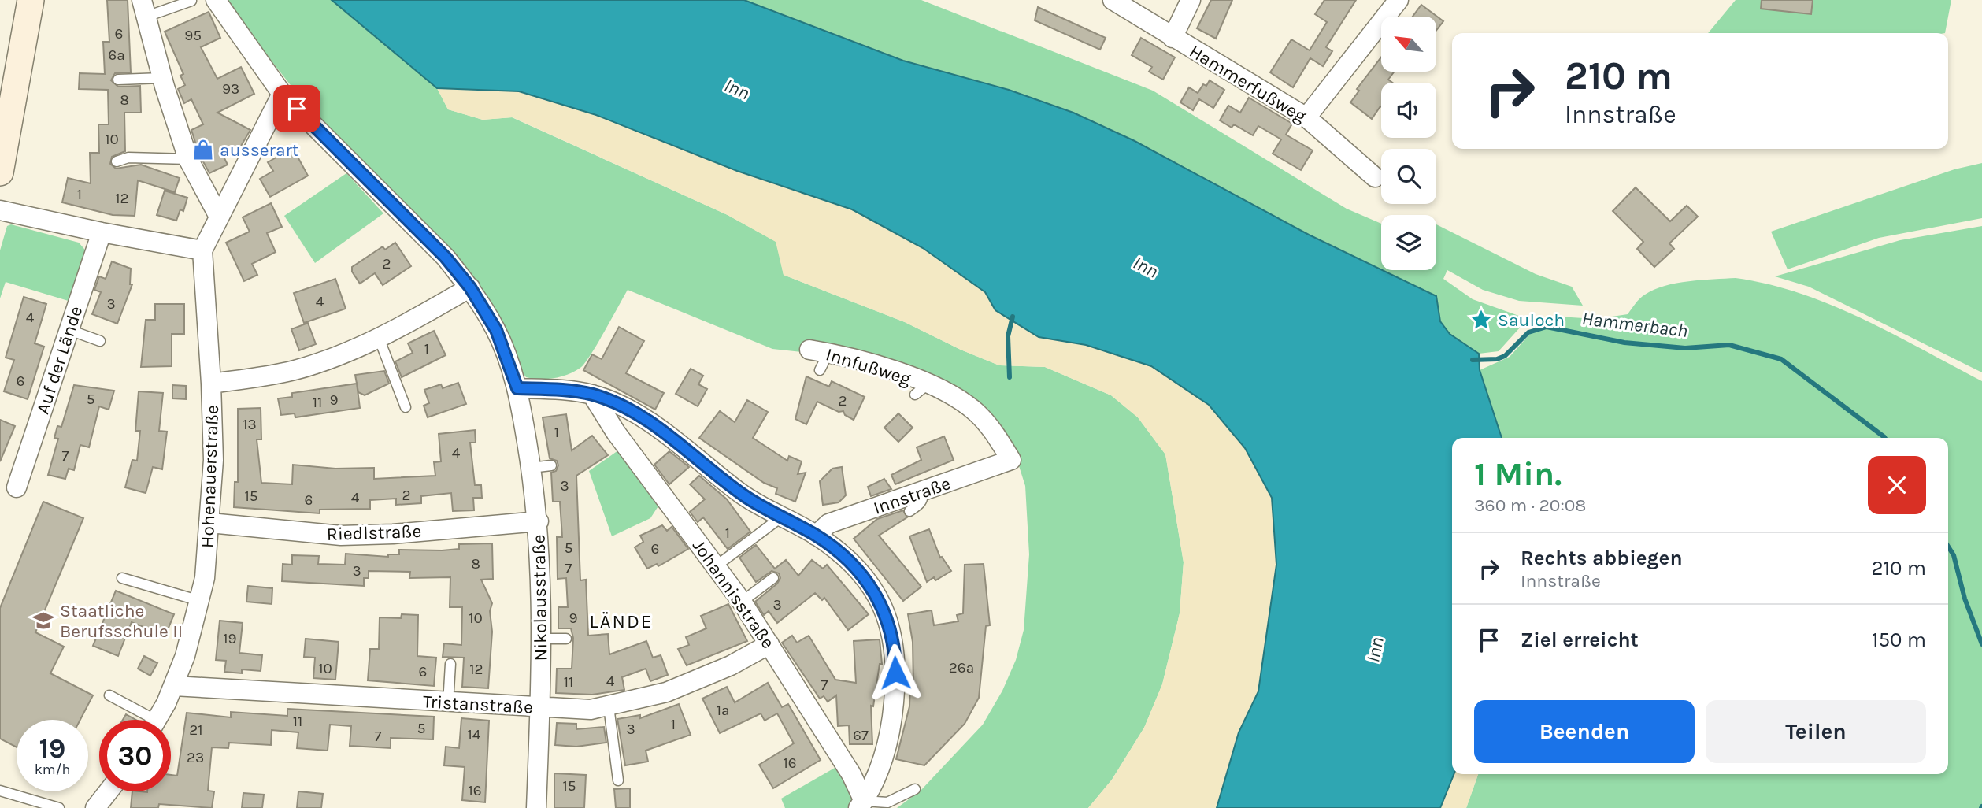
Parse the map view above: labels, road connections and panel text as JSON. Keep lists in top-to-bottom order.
{
  "streets": {
    "street": [
      "Hammerfußweg",
      "Auf der Lände",
      "Innfußweg",
      "Hohenauerstraße",
      "Innstraße",
      "Riedlstraße",
      "Johannisstraße",
      "Nikolausstraße",
      "Tristanstraße"
    ]
  },
  "crossings": [
    ["Innfußweg", "Innstraße"],
    ["Hohenauerstraße", "Riedlstraße"],
    ["Hohenauerstraße", "Tristanstraße"],
    ["Riedlstraße", "Nikolausstraße"],
    ["Johannisstraße", "Tristanstraße"],
    ["Nikolausstraße", "Tristanstraße"]
  ],
  "districts": ["LÄNDE"],
  "water": ["Inn", "Hammerbach"],
  "places": {
    "shop": ["ausserart"],
    "place": ["Sauloch"],
    "school or university": ["Staatliche Berufsschule II"]
  },
  "house_numbers": [
    "6",
    "95",
    "6a",
    "93",
    "8",
    "10",
    "1",
    "12",
    "2",
    "4",
    "3",
    "4",
    "1",
    "6",
    "5",
    "9",
    "2",
    "11",
    "13",
    "1",
    "4",
    "7",
    "3",
    "2",
    "15",
    "4",
    "6",
    "1",
    "5",
    "6",
    "8",
    "7",
    "3",
    "3",
    "10",
    "9",
    "19",
    "26a",
    "10",
    "12",
    "6",
    "4",
    "11",
    "7",
    "1a",
    "11",
    "1",
    "5",
    "3",
    "21",
    "14",
    "67",
    "7",
    "23",
    "16",
    "15",
    "16"
  ],
  "north": "top left",
  "page": {
    "turn": ["210 m", "Innstraße"],
    "heading": ["1 Min.", "360 m · 20:08"],
    "list": [
      {
        "name": "Rechts abbiegen",
        "note": "Innstraße",
        "value": "210 m"
      },
      {
        "name": "Ziel erreicht",
        "value": "150 m"
      }
    ],
    "buttons": ["Beenden", "Teilen"],
    "speed": "19 km/h",
    "limit": "30"
  }
}
